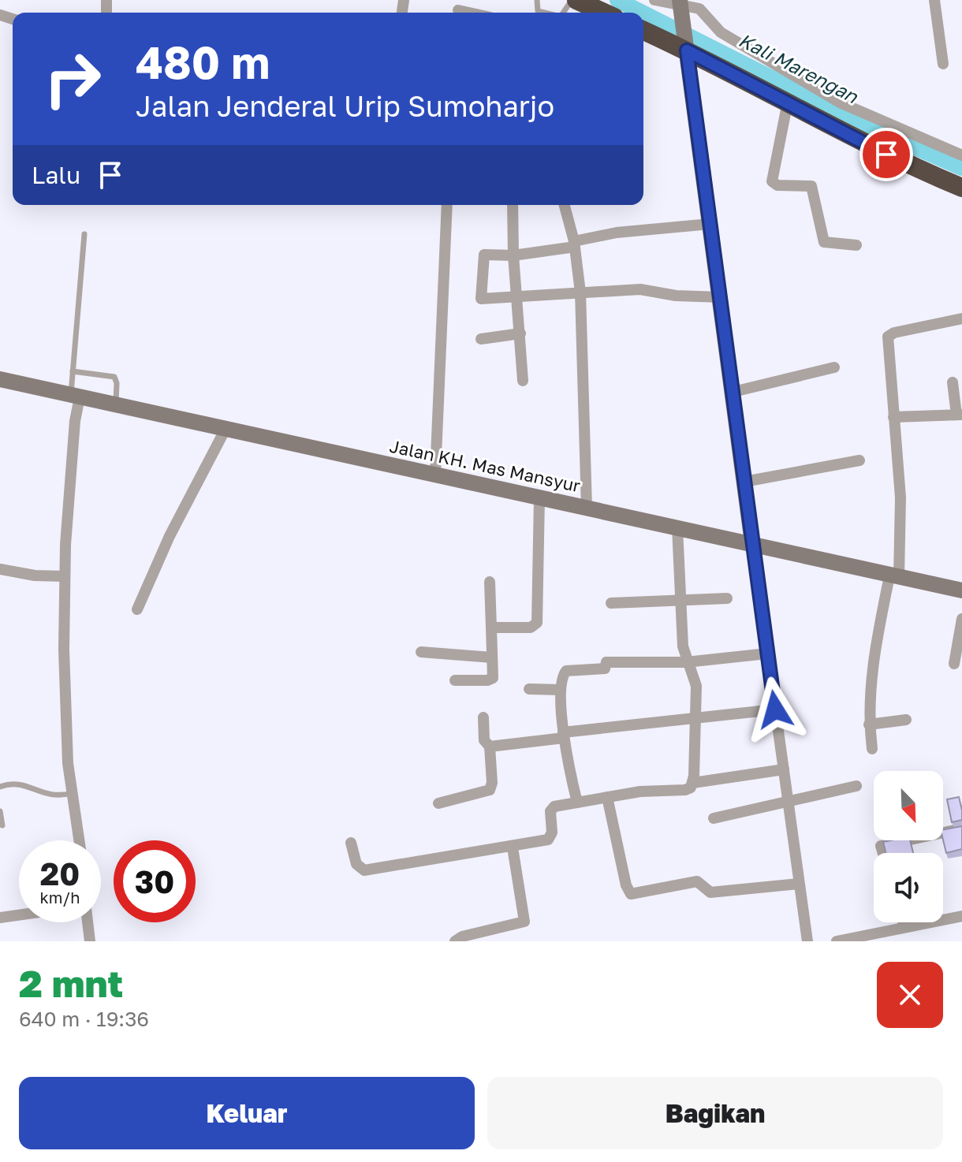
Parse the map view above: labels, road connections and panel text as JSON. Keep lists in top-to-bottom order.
{
  "streets": {
    "street": ["Jalan KH. Mas Mansyur"]
  },
  "water": ["Kali Marengan"],
  "north": "bottom right",
  "page": {
    "turn": ["480 m", "Jalan Jenderal Urip Sumoharjo"],
    "then": "Lalu",
    "speed": "20 km/h",
    "limit": "30",
    "heading": ["2 mnt", "640 m · 19:36"],
    "buttons": ["Keluar", "Bagikan"]
  }
}
